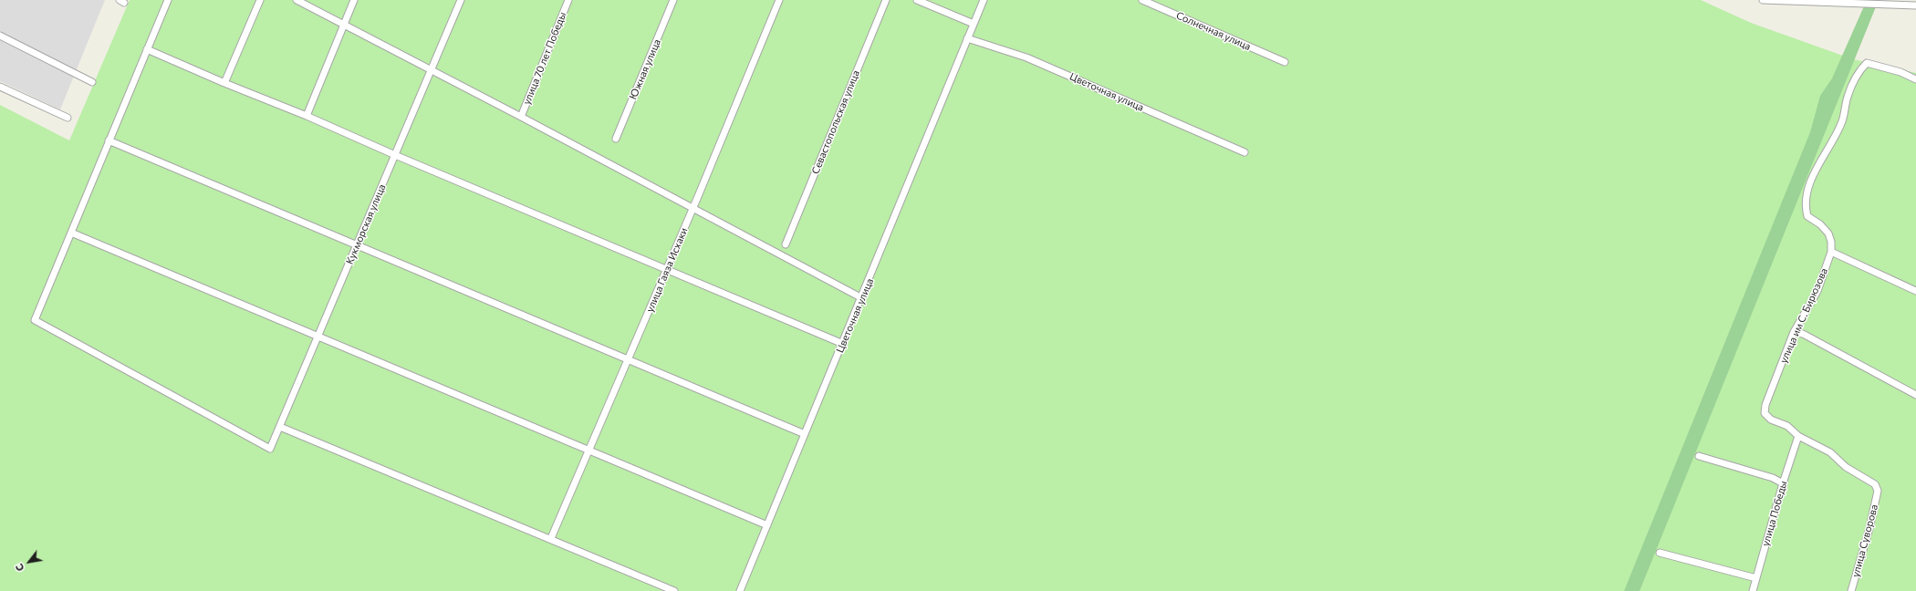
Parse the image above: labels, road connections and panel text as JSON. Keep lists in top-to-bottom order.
{
  "streets": {
    "street": [
      "Солнечная улица",
      "улица 70 лет Победы",
      "Южная улица",
      "Цветочная улица",
      "Севастопольская улица",
      "Кукморская улица",
      "улица Гаяза Исхаки",
      "улица им С. Бирюзова",
      "улица Победы",
      "улица Суворова"
    ]
  },
  "crossings": [
    ["улица им С. Бирюзова", "улица Победы"],
    ["улица им С. Бирюзова", "улица Суворова"]
  ],
  "north": "bottom left"
}
